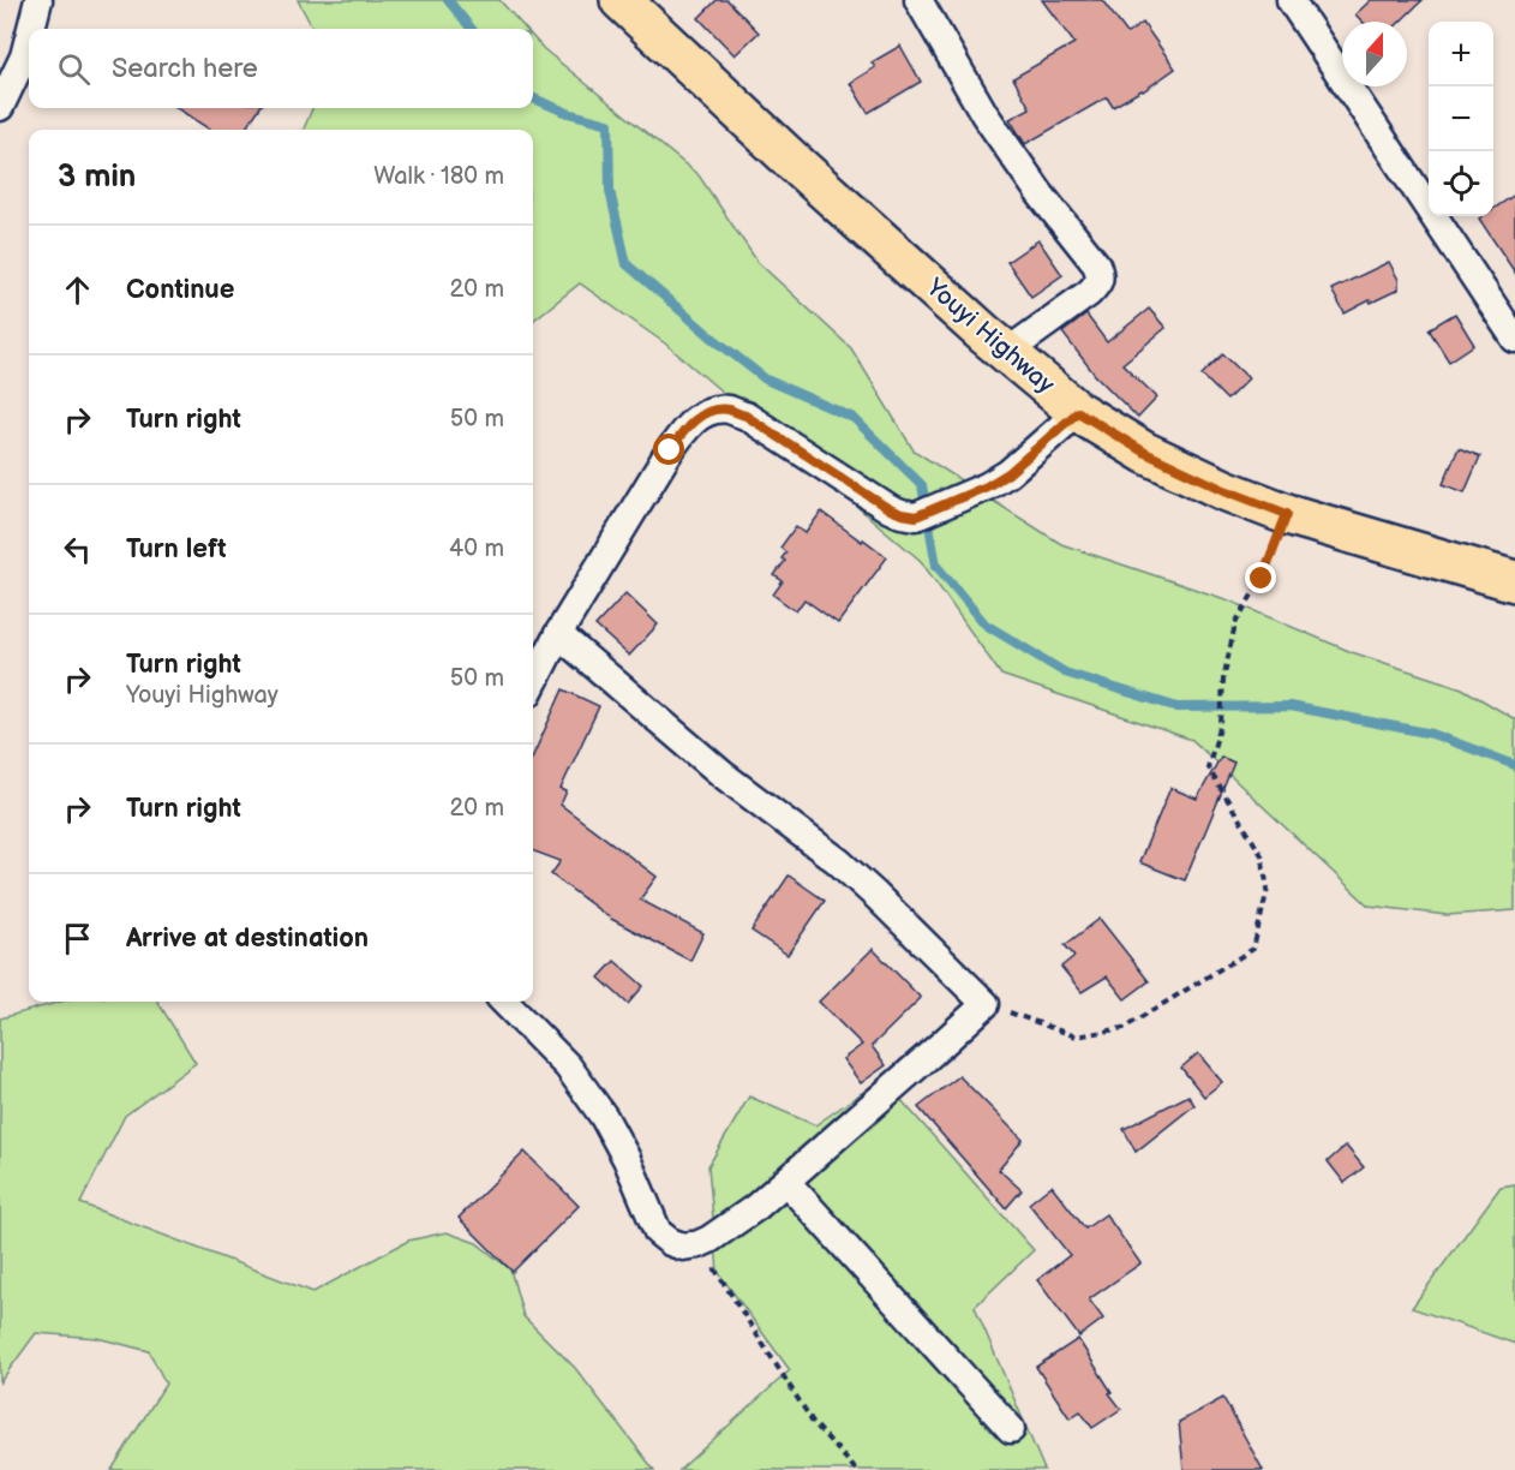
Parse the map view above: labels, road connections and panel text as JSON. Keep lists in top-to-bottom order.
{
  "streets": {
    "main road": ["Youyi Highway"]
  },
  "north": "top",
  "page": {
    "map_buttons": ["+", "−"],
    "search": "Search here",
    "heading": ["3 min", "Walk · 180 m"],
    "list": [
      ["Continue", "20 m"],
      ["Turn right", "50 m"],
      ["Turn left", "40 m"],
      ["Turn right", "Youyi Highway", "50 m"],
      ["Turn right", "20 m"],
      "Arrive at destination"
    ]
  }
}
